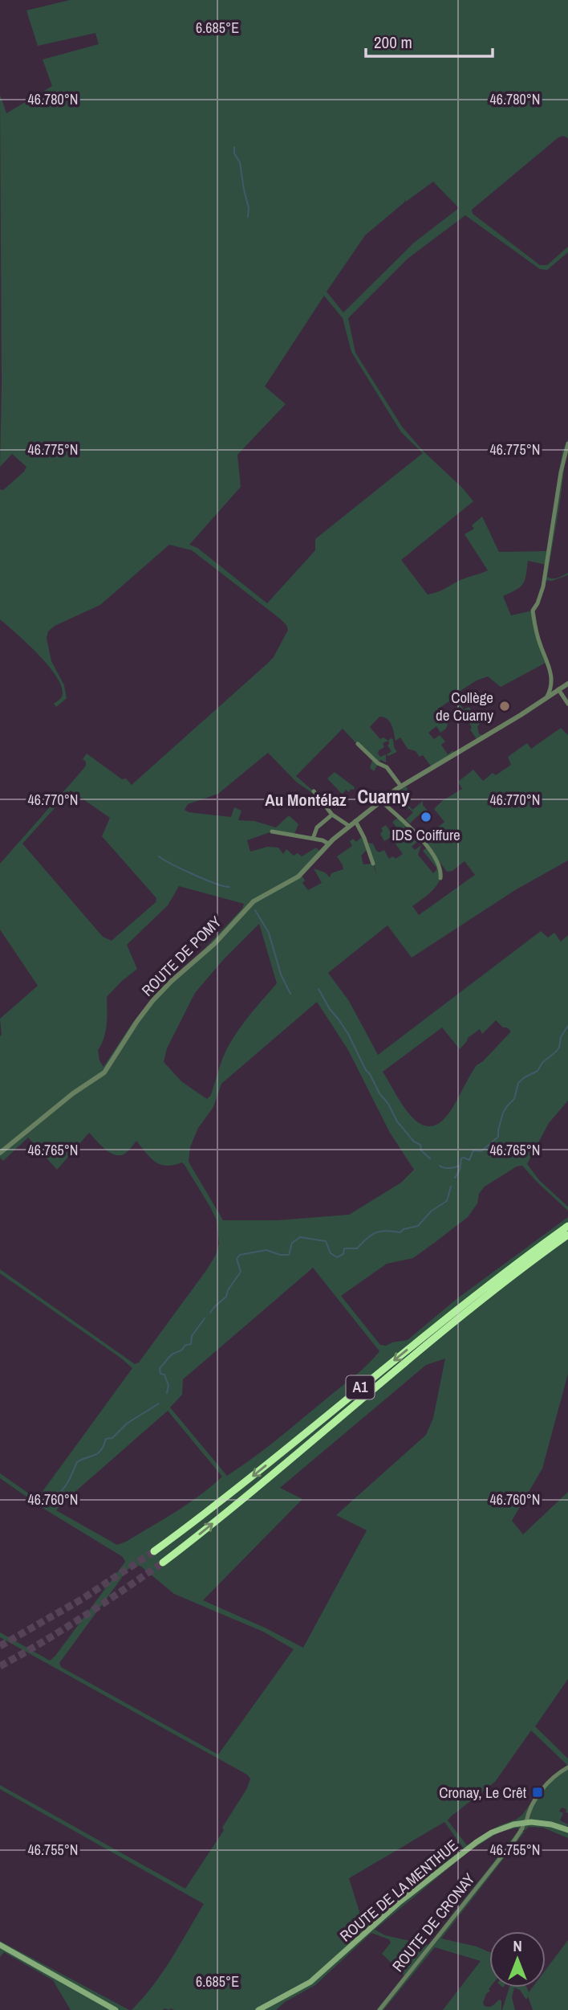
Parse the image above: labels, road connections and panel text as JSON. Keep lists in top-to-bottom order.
{
  "streets": {
    "highway": ["A1"],
    "main road": ["ROUTE DE LA MENTHUE"],
    "street": ["ROUTE DE POMY", "ROUTE DE CRONAY"]
  },
  "crossings": [
    ["ROUTE DE LA MENTHUE", "ROUTE DE CRONAY"]
  ],
  "districts": ["Cuarny", "Au Montélaz"],
  "places": {
    "other": ["Collège de Cuarny", "IDS Coiffure"],
    "transit": ["Cronay, Le Crêt"]
  },
  "scale_bar": "200 m",
  "north": "top",
  "coordinates": [
    "6.685°E",
    "46.780°N",
    "46.775°N",
    "46.770°N",
    "46.765°N",
    "46.760°N",
    "46.755°N"
  ]
}
